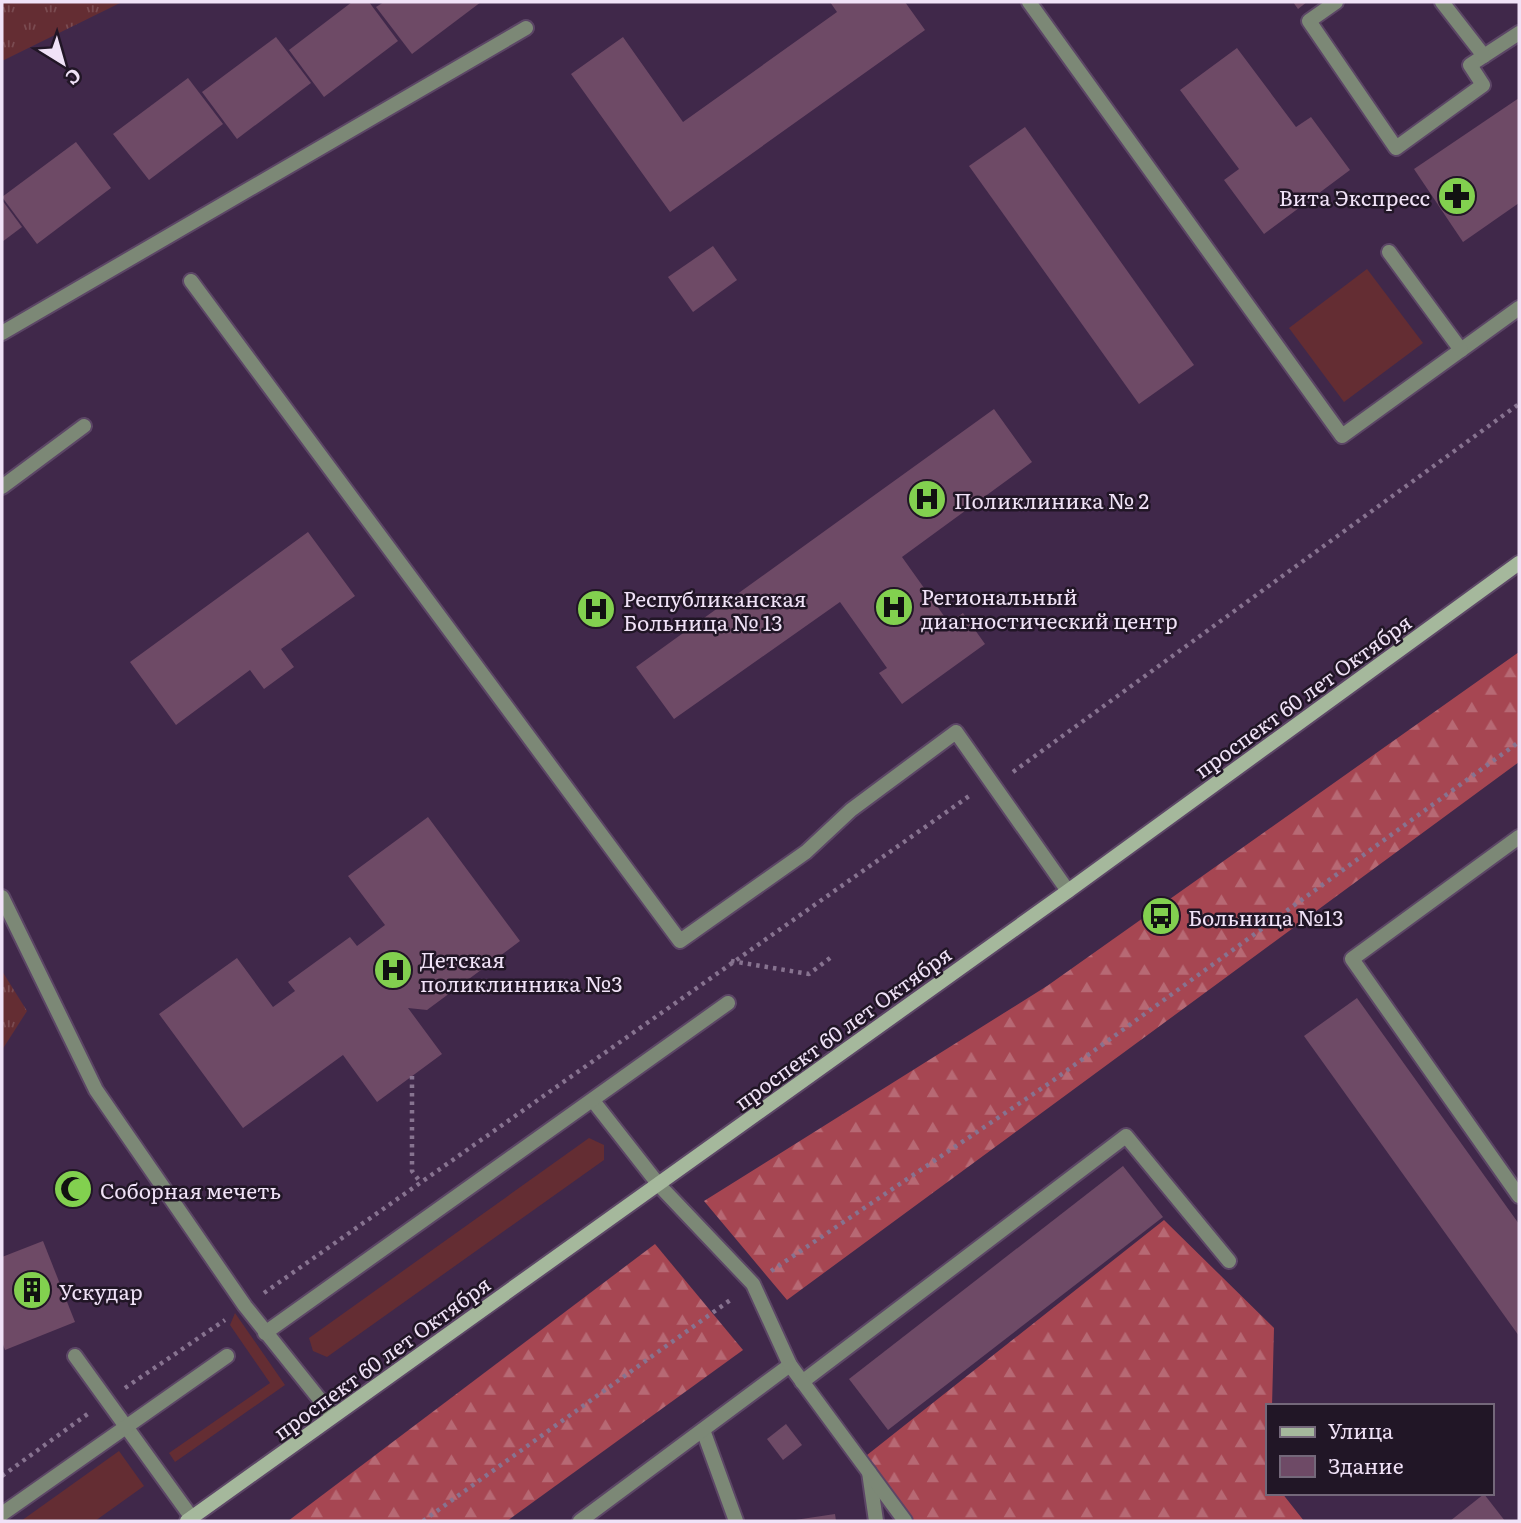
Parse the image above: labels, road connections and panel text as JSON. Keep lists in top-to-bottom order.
{
  "streets": {
    "main road": ["проспект 60 лет Октября"]
  },
  "places": {
    "pharmacy": ["Вита Экспресс"],
    "hospital": [
      "Поликлиника № 2",
      "Региональный диагностический центр",
      "Республиканская Больница № 13",
      "Детская поликлинника №3"
    ],
    "bus stop": ["Больница №13"],
    "mosque": ["Соборная мечеть"],
    "building": ["Ускудар"]
  },
  "legend": ["Улица", "Здание"],
  "north": "bottom right"
}
